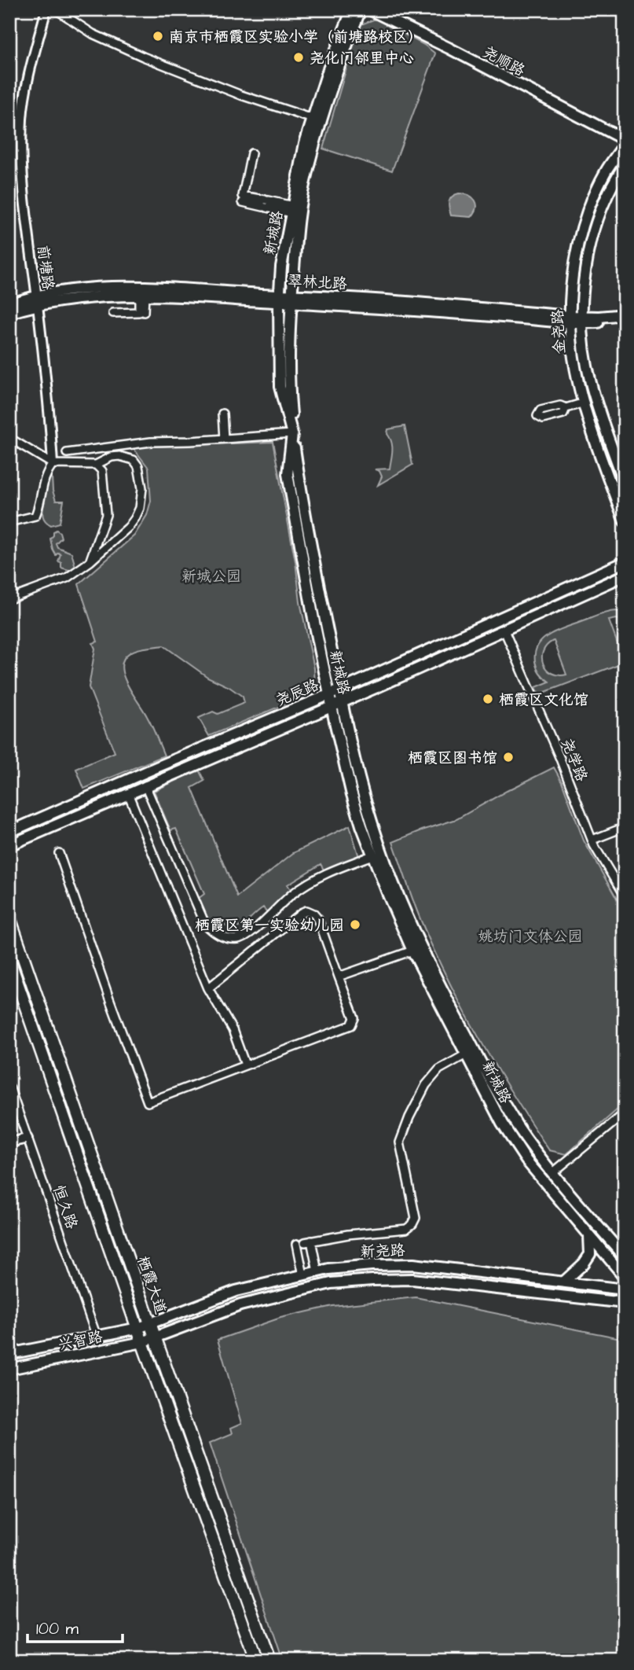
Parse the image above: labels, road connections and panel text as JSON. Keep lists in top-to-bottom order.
{
  "streets": {
    "main road": [
      "尧顺路",
      "新城路",
      "翠林北路",
      "金尧路",
      "尧辰路",
      "新尧路",
      "栖霞大道",
      "兴智路"
    ],
    "street": ["前塘路", "尧学路", "恒久路"]
  },
  "crossings": [
    ["尧顺路", "金尧路"],
    ["新城路", "翠林北路"],
    ["新城路", "尧辰路"],
    ["前塘路", "翠林北路"],
    ["翠林北路", "金尧路"],
    ["尧辰路", "尧学路"],
    ["恒久路", "兴智路"],
    ["新尧路", "栖霞大道"],
    ["新尧路", "兴智路"],
    ["栖霞大道", "兴智路"]
  ],
  "parks": ["新城公园", "姚坊门文体公园"],
  "places": [
    "南京市栖霞区实验小学（前塘路校区）",
    "尧化门邻里中心",
    "栖霞区文化馆",
    "栖霞区图书馆",
    "栖霞区第一实验幼儿园"
  ],
  "scale_bar": "100 m"
}
